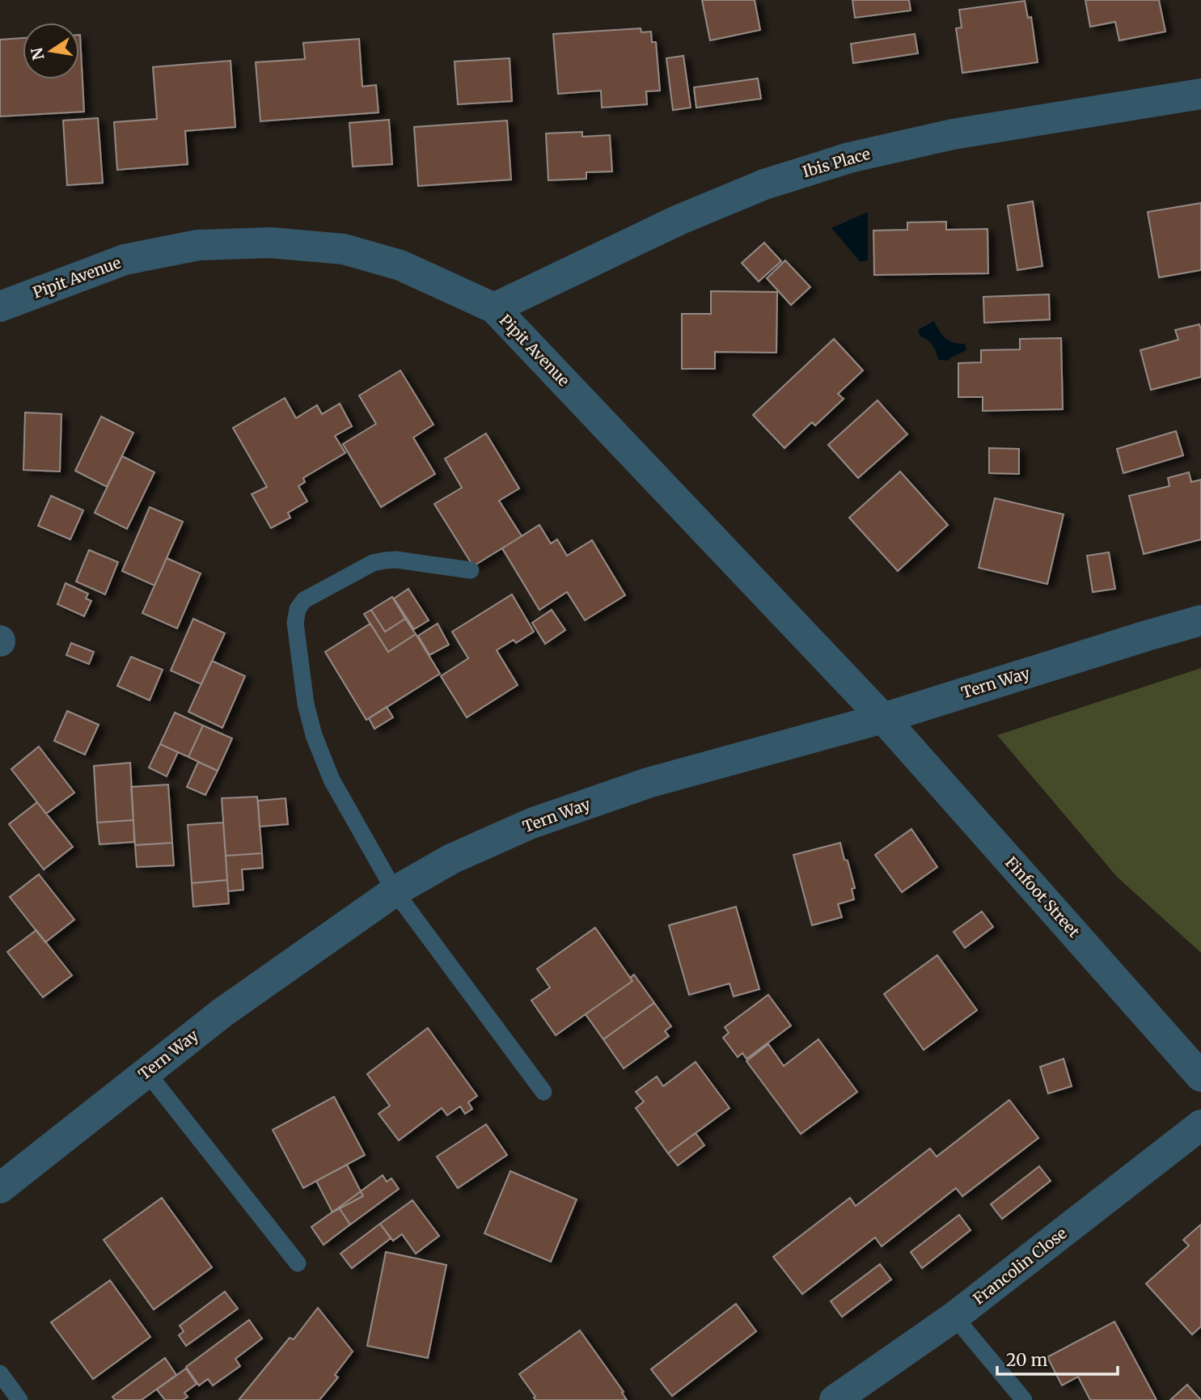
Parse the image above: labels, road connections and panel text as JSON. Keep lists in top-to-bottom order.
{
  "streets": {
    "street": [
      "Ibis Place",
      "Pipit Avenue",
      "Tern Way",
      "Finfoot Street",
      "Francolin Close"
    ]
  },
  "crossings": [
    ["Ibis Place", "Pipit Avenue"],
    ["Pipit Avenue", "Tern Way"],
    ["Pipit Avenue", "Finfoot Street"],
    ["Tern Way", "Finfoot Street"]
  ],
  "scale_bar": "20 m",
  "north": "left"
}
